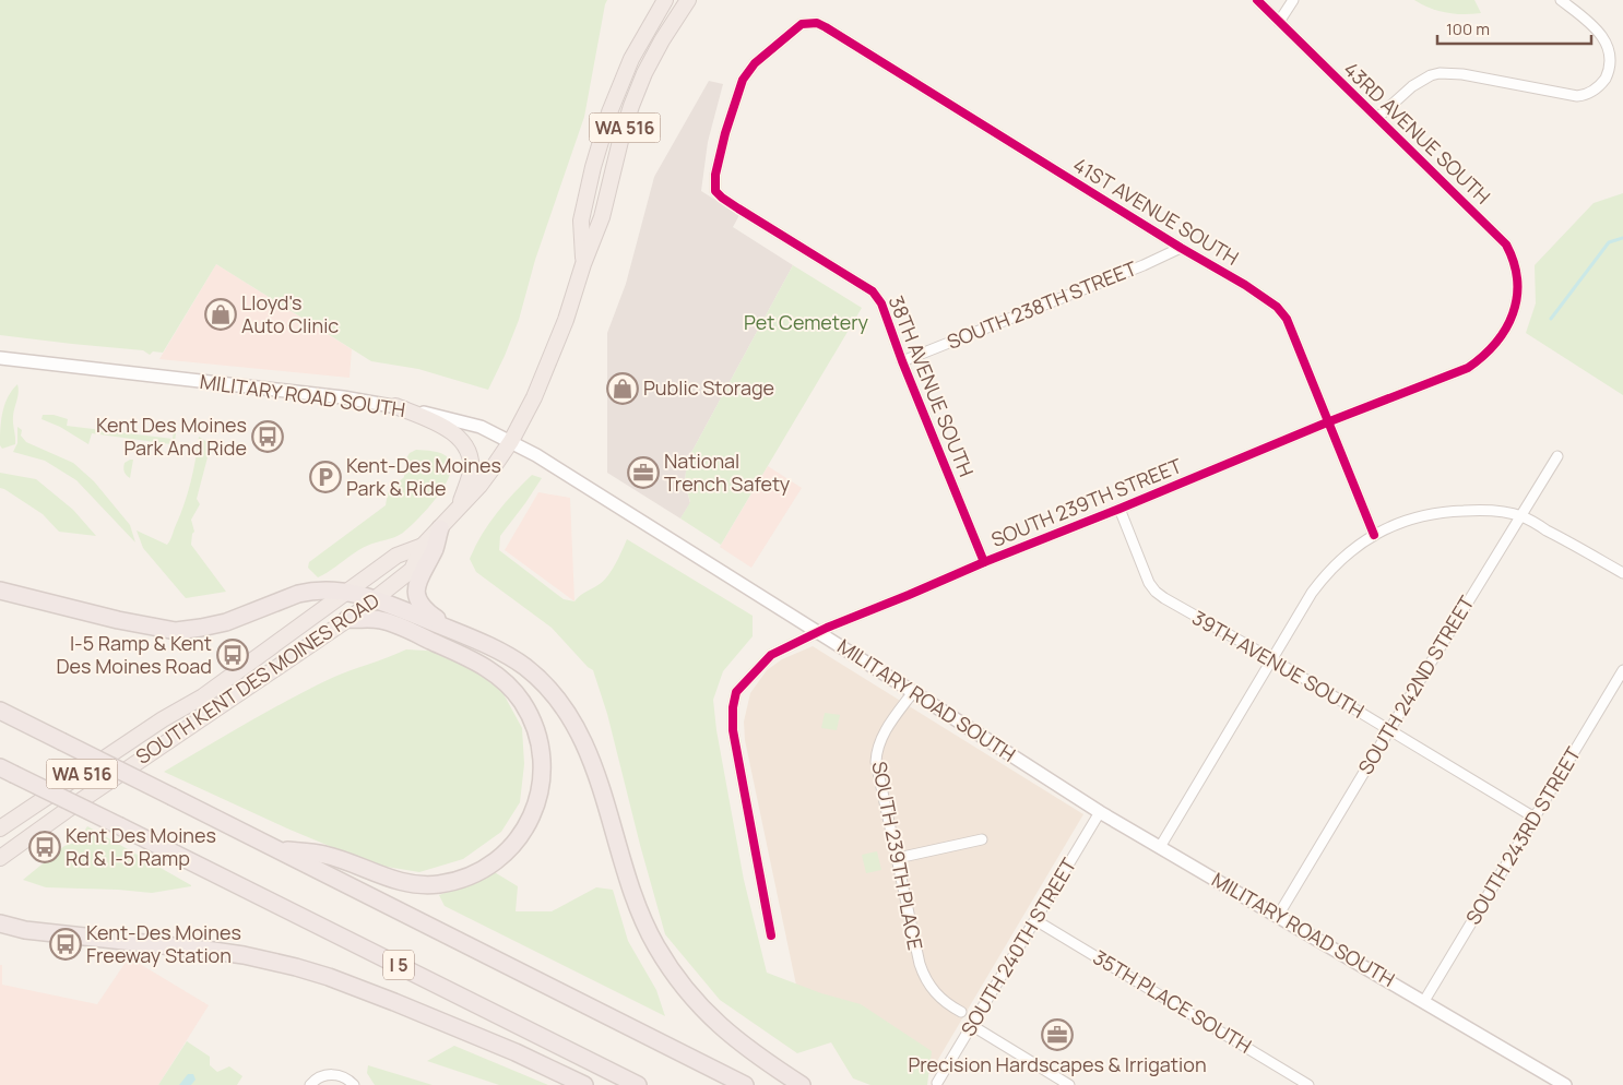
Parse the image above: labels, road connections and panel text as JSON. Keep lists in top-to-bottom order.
{
  "streets": {
    "highway": ["WA 516", "SOUTH KENT DES MOINES ROAD", "I 5"],
    "main road": ["MILITARY ROAD SOUTH"],
    "street": [
      "43RD AVENUE SOUTH",
      "41ST AVENUE SOUTH",
      "SOUTH 238TH STREET",
      "38TH AVENUE SOUTH",
      "SOUTH 239TH STREET",
      "39TH AVENUE SOUTH",
      "SOUTH 242ND STREET",
      "SOUTH 243RD STREET",
      "SOUTH 239TH PLACE",
      "SOUTH 240TH STREET",
      "35TH PLACE SOUTH"
    ]
  },
  "crossings": [
    ["43RD AVENUE SOUTH", "SOUTH 239TH STREET"],
    ["41ST AVENUE SOUTH", "SOUTH 238TH STREET"],
    ["41ST AVENUE SOUTH", "38TH AVENUE SOUTH"],
    ["41ST AVENUE SOUTH", "SOUTH 239TH STREET"],
    ["SOUTH 238TH STREET", "38TH AVENUE SOUTH"],
    ["38TH AVENUE SOUTH", "SOUTH 239TH STREET"],
    ["MILITARY ROAD SOUTH", "SOUTH 239TH STREET"],
    ["MILITARY ROAD SOUTH", "SOUTH KENT DES MOINES ROAD"],
    ["MILITARY ROAD SOUTH", "SOUTH 242ND STREET"],
    ["MILITARY ROAD SOUTH", "SOUTH 243RD STREET"],
    ["MILITARY ROAD SOUTH", "SOUTH 239TH PLACE"],
    ["MILITARY ROAD SOUTH", "SOUTH 240TH STREET"],
    ["SOUTH 239TH STREET", "39TH AVENUE SOUTH"],
    ["39TH AVENUE SOUTH", "SOUTH 242ND STREET"],
    ["39TH AVENUE SOUTH", "SOUTH 243RD STREET"],
    ["SOUTH 240TH STREET", "35TH PLACE SOUTH"]
  ],
  "parks": ["Pet Cemetery"],
  "places": {
    "shop": ["Lloyd's Auto Clinic", "Public Storage"],
    "bus stop": [
      "Kent Des Moines Park And Ride",
      "I-5 Ramp & Kent Des Moines Road",
      "Kent Des Moines Rd & I-5 Ramp",
      "Kent-Des Moines Freeway Station"
    ],
    "office": ["National Trench Safety", "Precision Hardscapes & Irrigation"],
    "parking": ["Kent-Des Moines Park & Ride"]
  },
  "scale_bar": "100 m"
}
